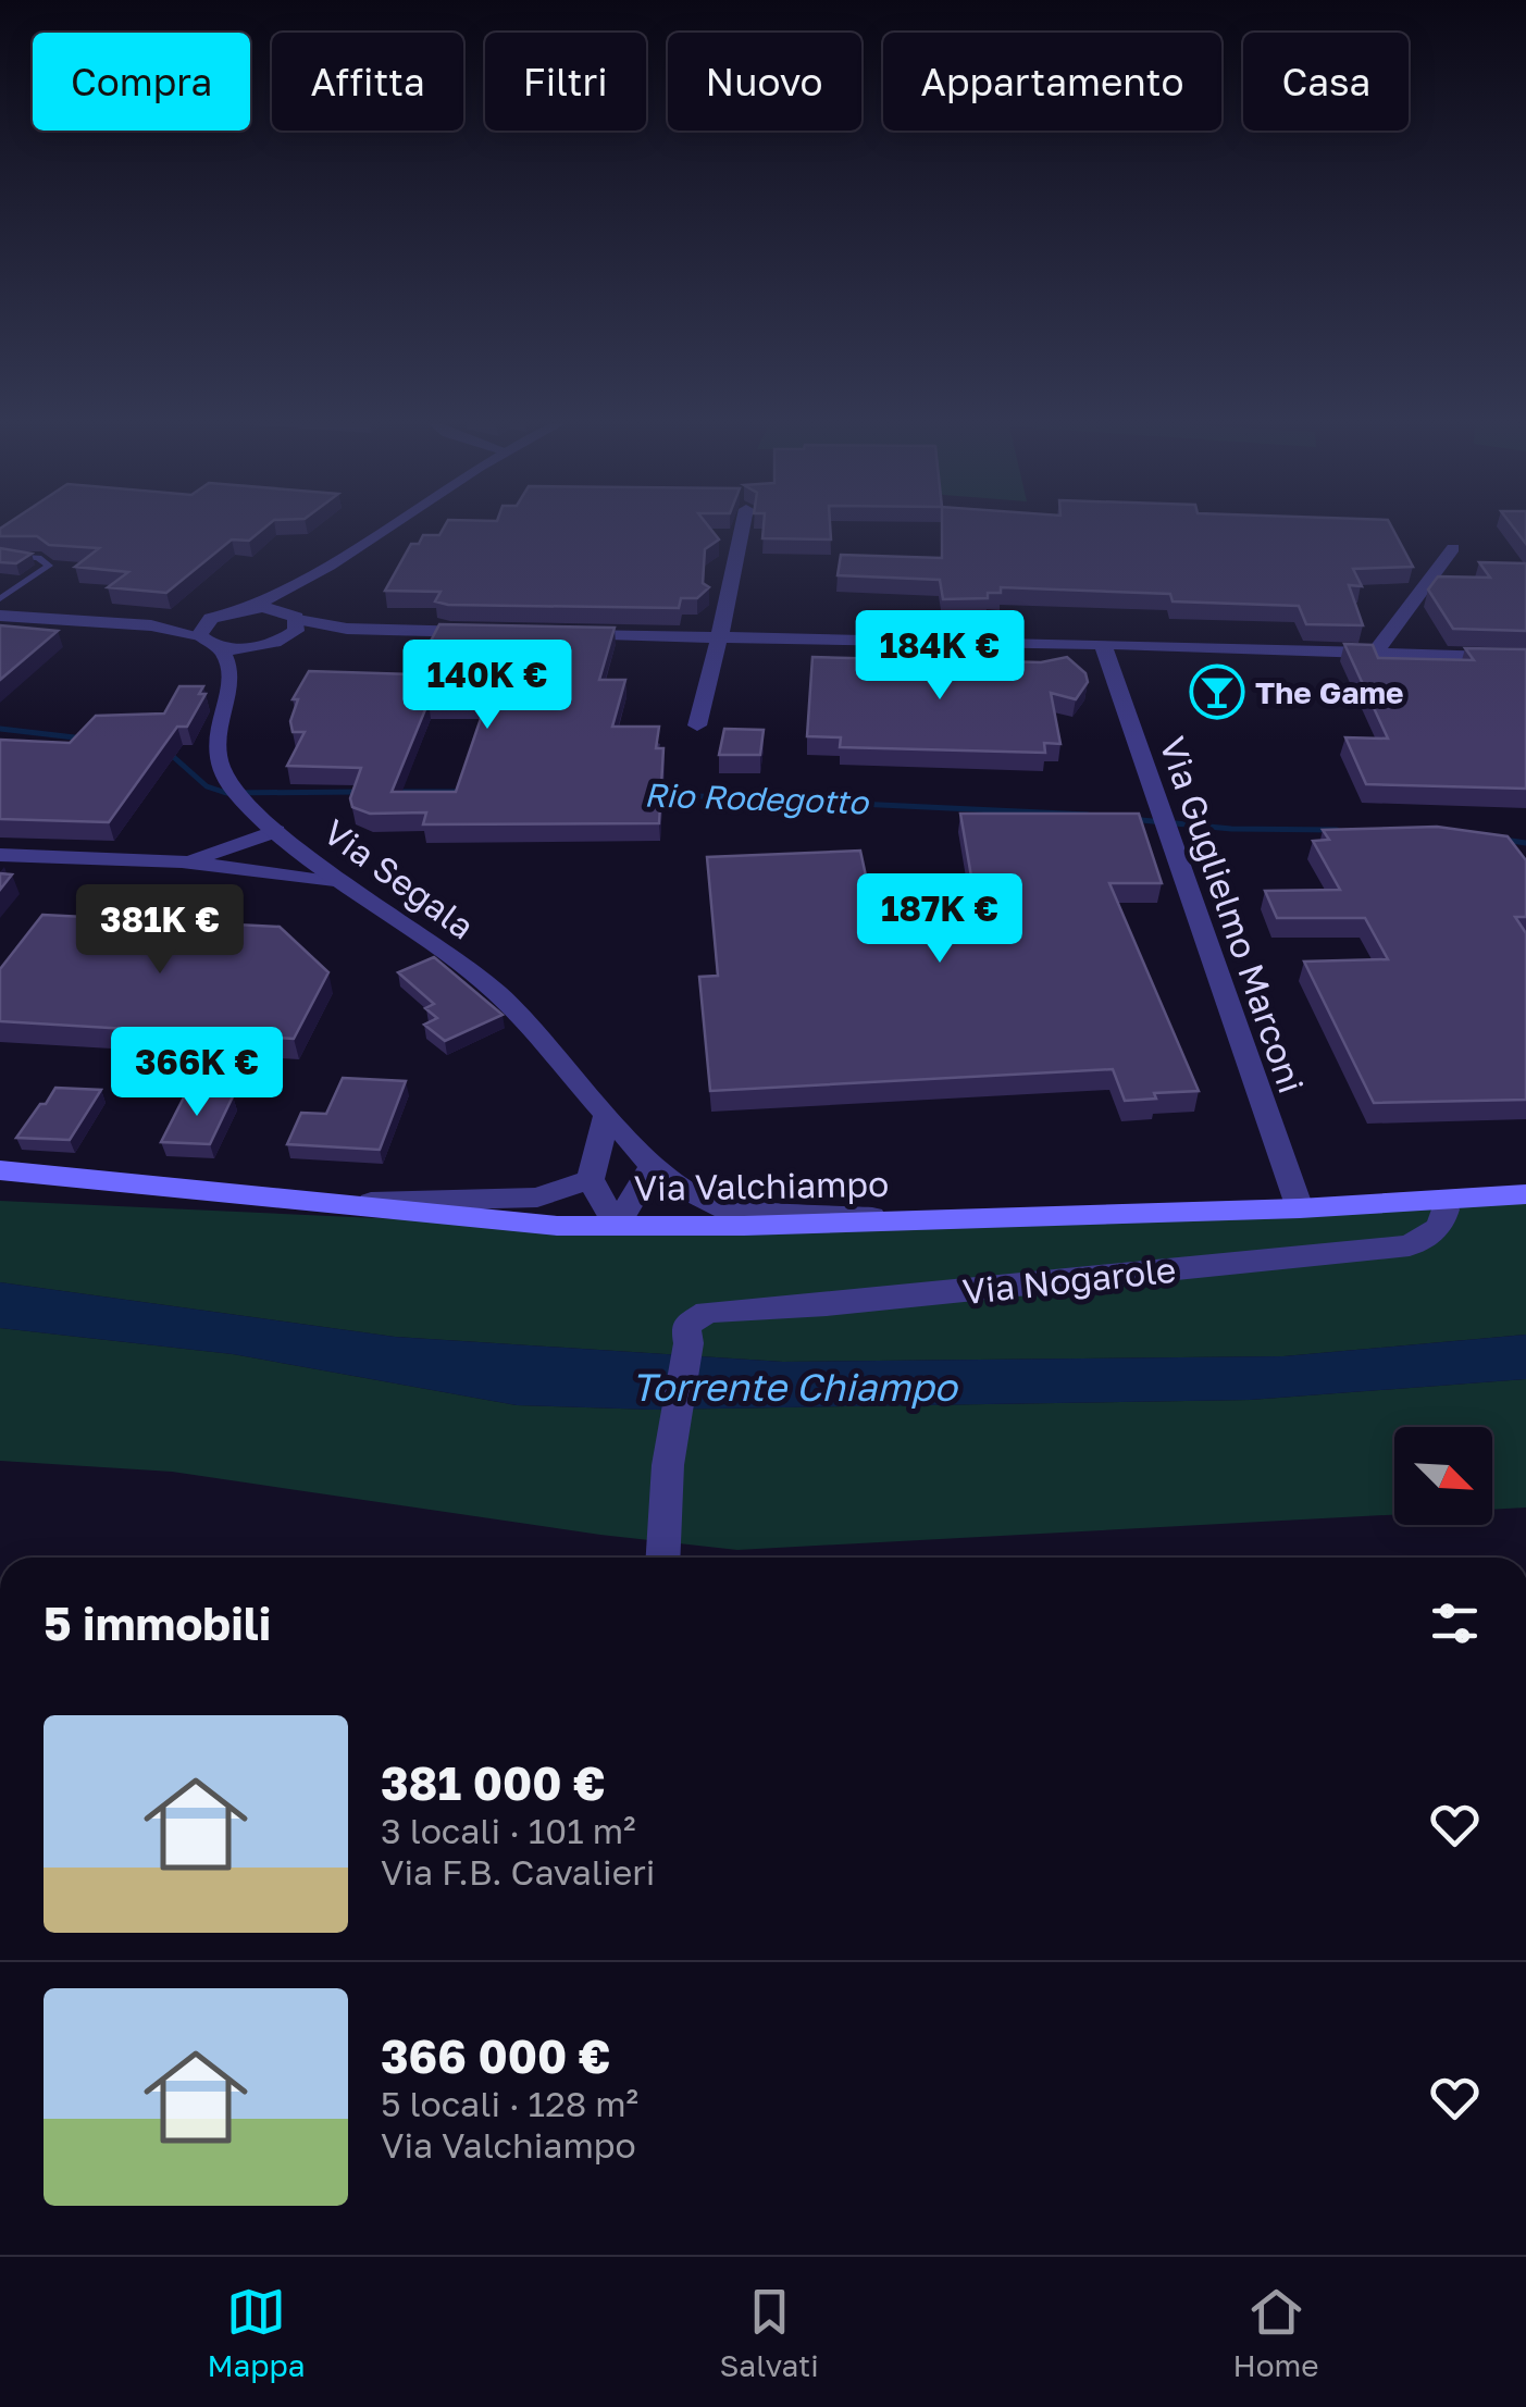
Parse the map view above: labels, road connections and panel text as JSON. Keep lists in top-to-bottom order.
{
  "streets": {
    "main road": ["Via Valchiampo"],
    "street": ["Via Segala", "Via Guglielmo Marconi", "Via Nogarole"]
  },
  "crossings": [
    ["Via Segala", "Via Valchiampo"],
    ["Via Guglielmo Marconi", "Via Valchiampo"],
    ["Via Valchiampo", "Via Nogarole"]
  ],
  "water": ["Rio Rodegotto", "Torrente Chiampo"],
  "places": {
    "bar": ["The Game"]
  },
  "north": "bottom right",
  "page": {
    "chip": [
      "Compra",
      "Affitta",
      "Filtri",
      "Nuovo",
      "Appartamento",
      "Casa"
    ],
    "price": [
      "184K €",
      "140K €",
      "187K €",
      "381K €",
      "366K €"
    ],
    "heading": "5 immobili",
    "list": [
      {
        "name": "381 000 €",
        "note": "3 locali · 101 m² · Via F.B. Cavalieri"
      },
      {
        "name": "366 000 €",
        "note": "5 locali · 128 m² · Via Valchiampo"
      }
    ],
    "tabs": ["Mappa", "Salvati", "Home"]
  }
}
